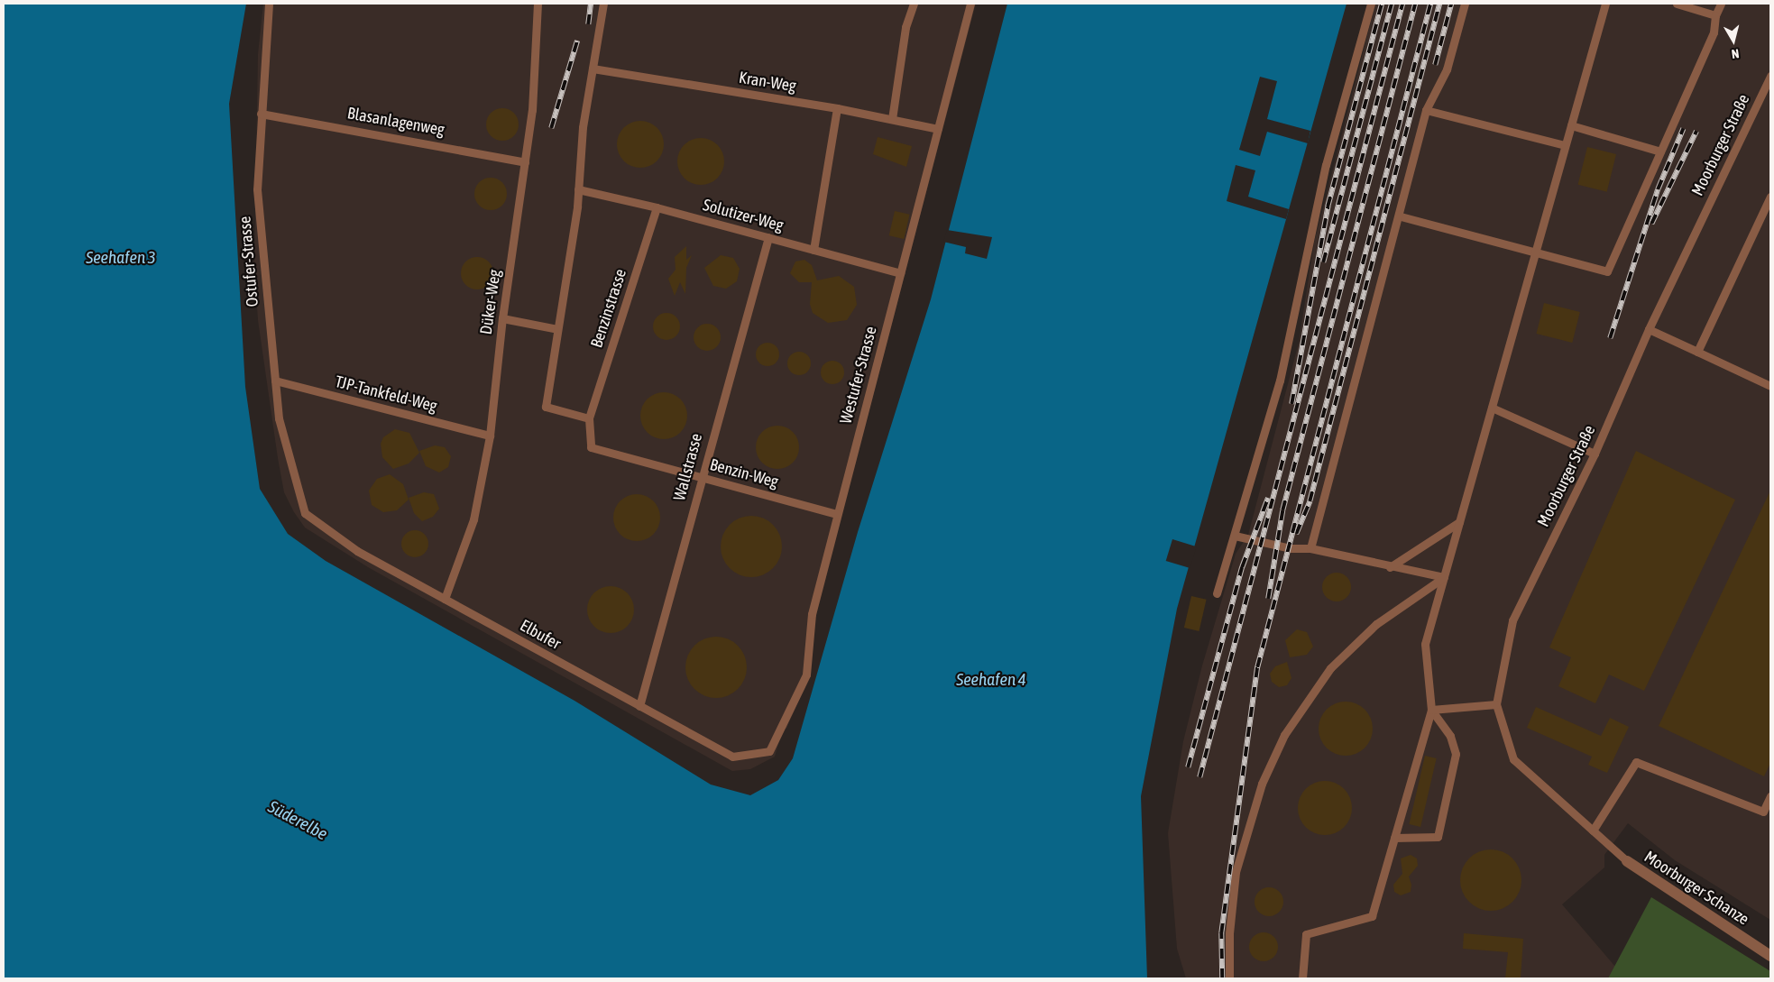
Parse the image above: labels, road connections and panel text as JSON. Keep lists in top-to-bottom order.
{
  "streets": {
    "street": ["Moorburger Schanze"],
    "lane": [
      "Kran-Weg",
      "Blasanlagenweg",
      "Moorburger Straße",
      "Solutizer-Weg",
      "Ostufer-Strasse",
      "Düker-Weg",
      "Benzinstrasse",
      "Westufer-Strasse",
      "TJP-Tankfeld-Weg",
      "Wallstrasse",
      "Benzin-Weg",
      "Elbufer"
    ]
  },
  "crossings": [
    ["Kran-Weg", "Westufer-Strasse"],
    ["Blasanlagenweg", "Ostufer-Strasse"],
    ["Blasanlagenweg", "Düker-Weg"],
    ["Moorburger Straße", "Moorburger Schanze"],
    ["Solutizer-Weg", "Benzinstrasse"],
    ["Solutizer-Weg", "Westufer-Strasse"],
    ["Solutizer-Weg", "Wallstrasse"],
    ["Ostufer-Strasse", "TJP-Tankfeld-Weg"],
    ["Ostufer-Strasse", "Elbufer"],
    ["Düker-Weg", "TJP-Tankfeld-Weg"],
    ["Düker-Weg", "Elbufer"],
    ["Benzinstrasse", "Benzin-Weg"],
    ["Westufer-Strasse", "Benzin-Weg"],
    ["Westufer-Strasse", "Elbufer"],
    ["Wallstrasse", "Benzin-Weg"],
    ["Wallstrasse", "Elbufer"]
  ],
  "water": ["Seehafen 3", "Seehafen 4", "Süderelbe"],
  "north": "bottom"
}
